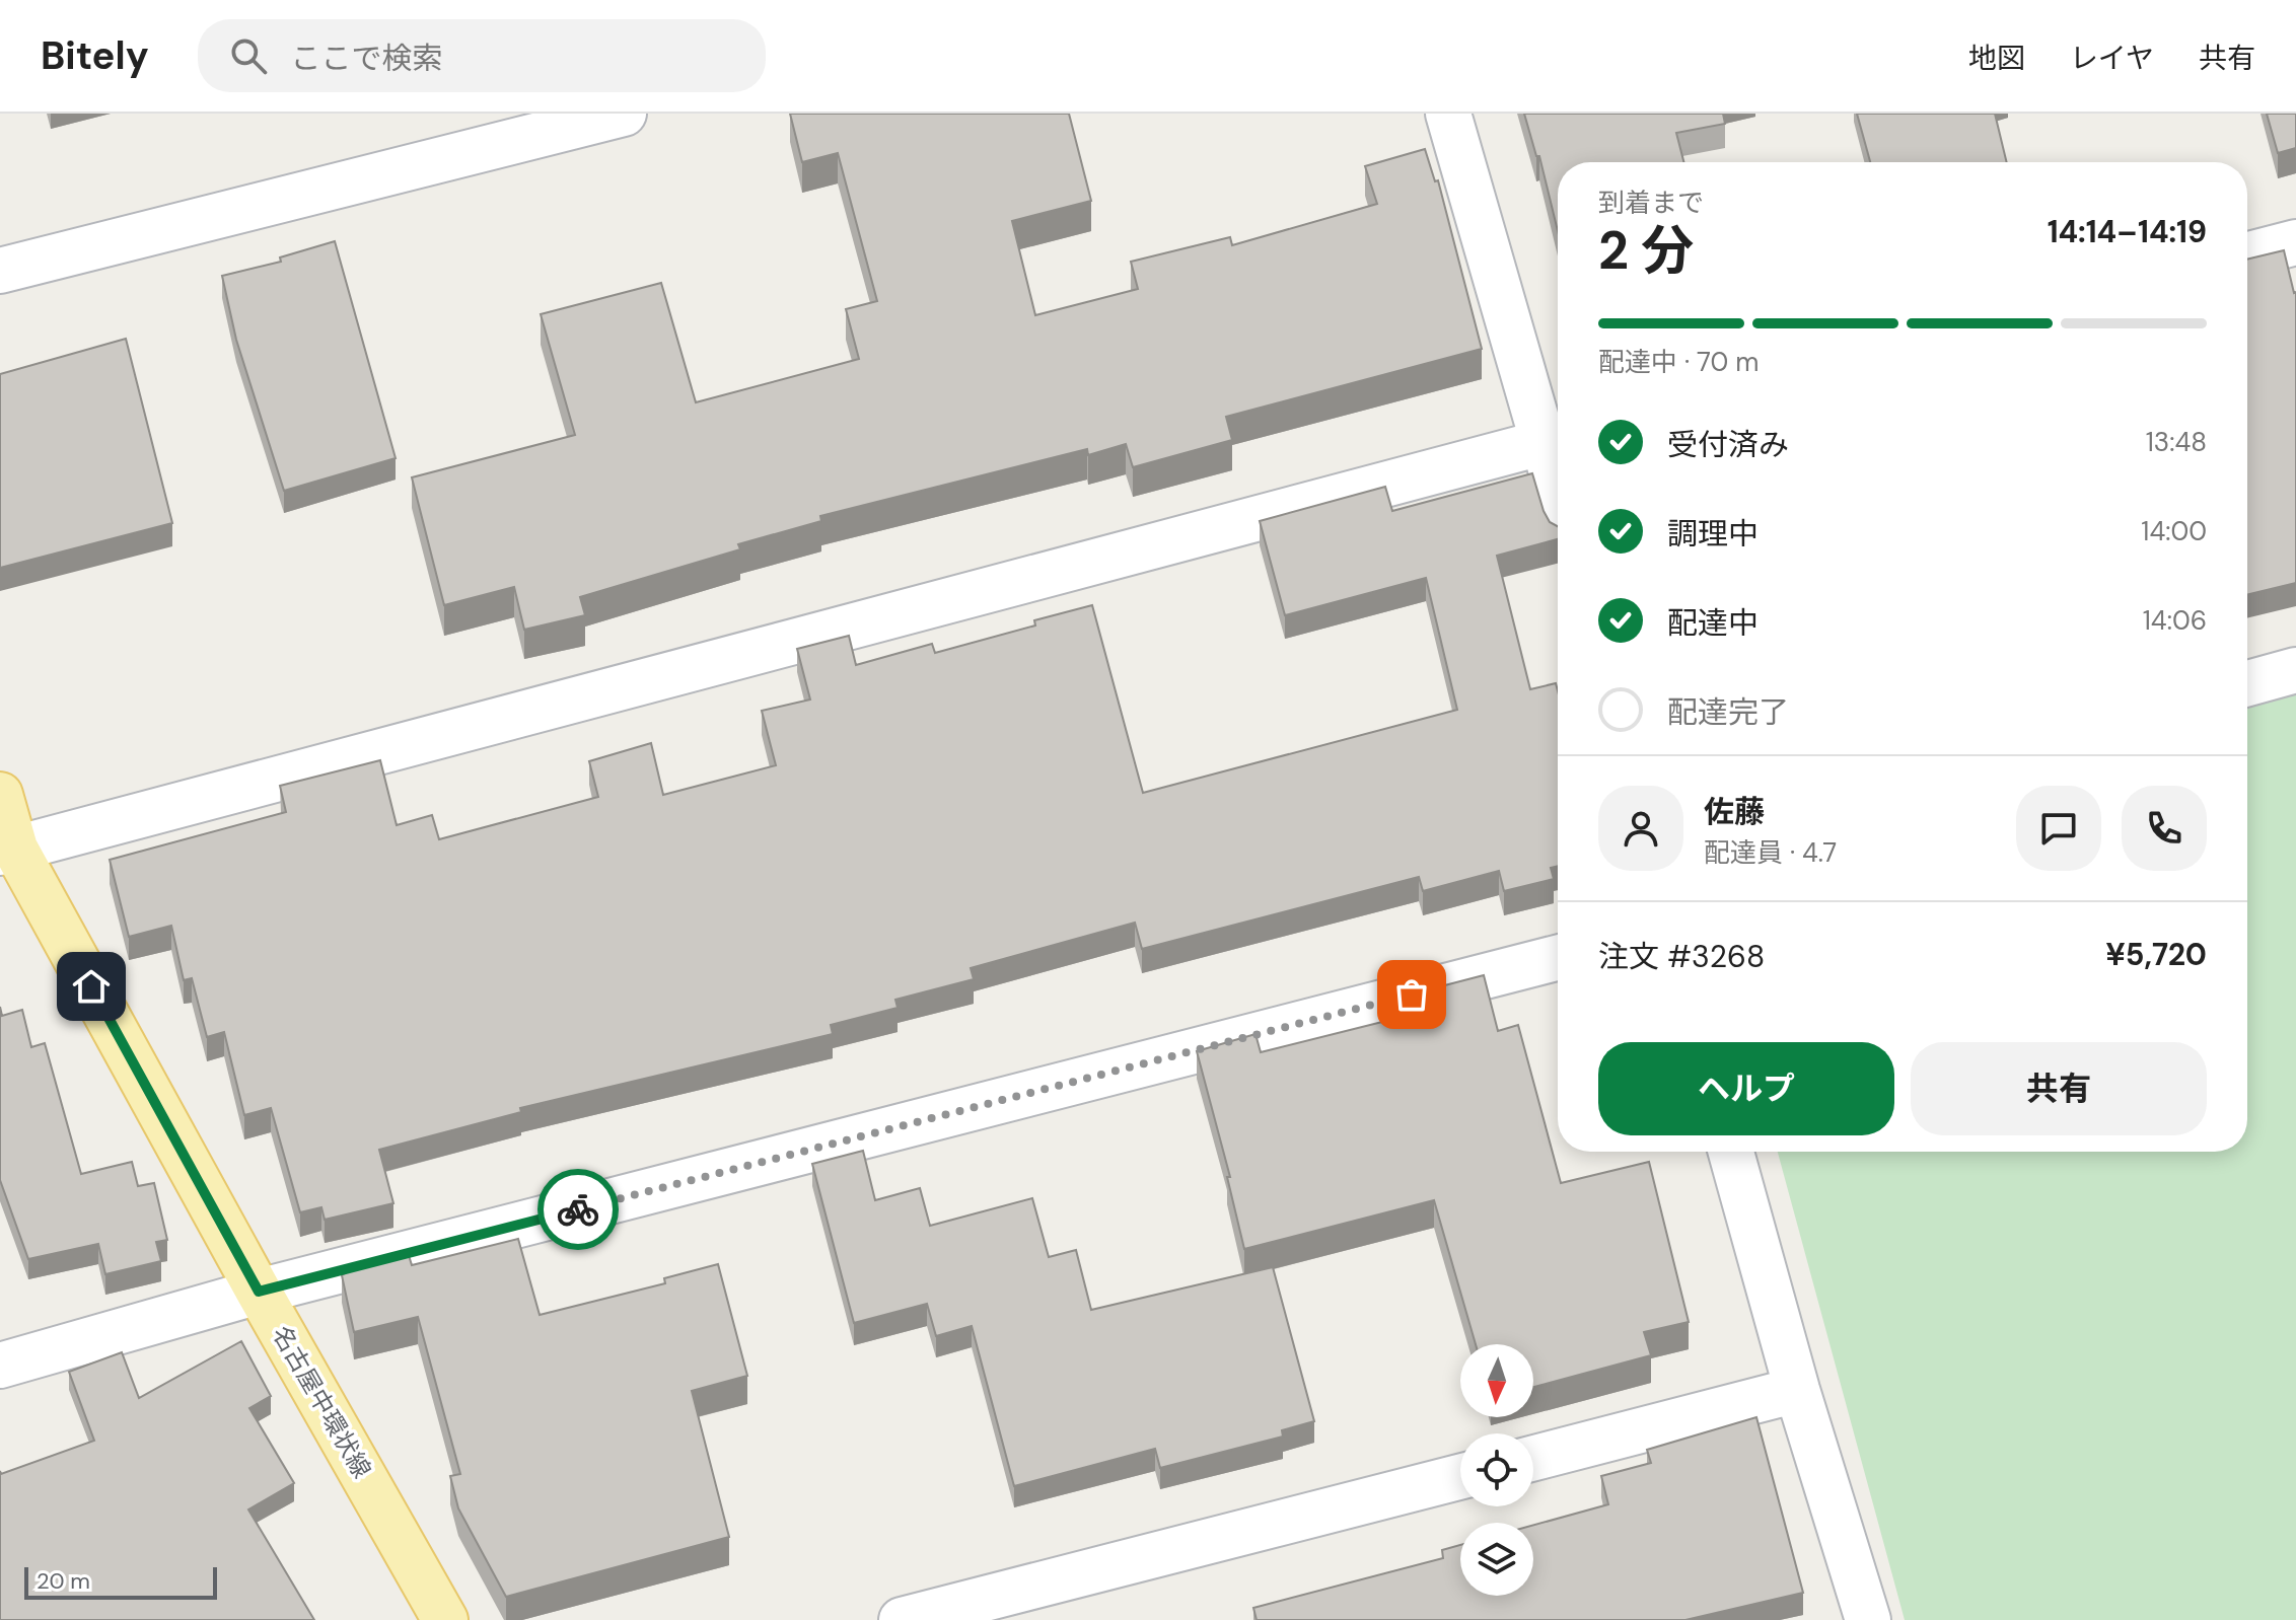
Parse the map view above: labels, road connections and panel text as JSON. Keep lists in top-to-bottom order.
{
  "streets": {
    "main road": ["名古屋中環状線"]
  },
  "scale_bar": "20 m",
  "north": "bottom",
  "page": {
    "header": "Bitely",
    "search": "ここで検索",
    "nav": ["地図", "レイヤ", "共有"],
    "heading": ["2 分", "到着まで", "14:14–14:19"],
    "panel": [
      "佐藤",
      "配達員 · 4.7",
      "注文 #3268",
      "¥5,720"
    ],
    "bar": "配達中 · 70 m",
    "list": [
      ["受付済み", "13:48"],
      ["調理中", "14:00"],
      ["配達中", "14:06"],
      "配達完了"
    ],
    "buttons": ["ヘルプ", "共有"],
    "scale": "20 m"
  }
}
